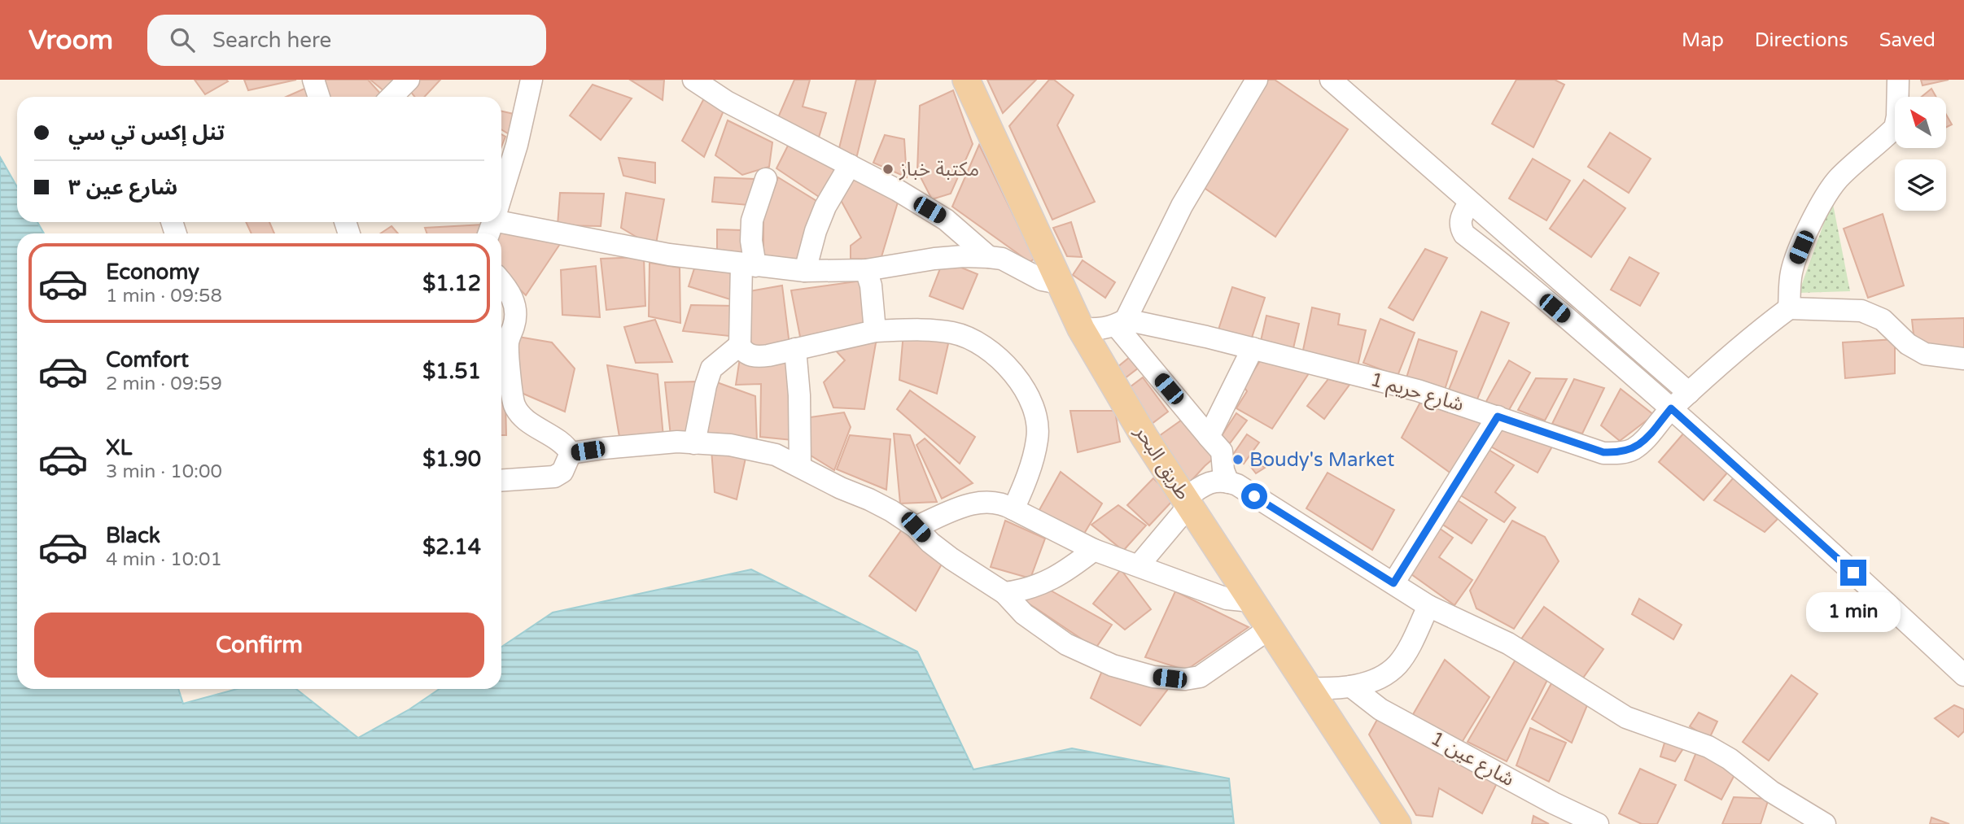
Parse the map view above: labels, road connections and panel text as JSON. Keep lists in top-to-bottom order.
{
  "streets": {
    "main road": ["طريق البحر"],
    "street": ["شارع حريم 1", "شارع عين 1"]
  },
  "crossings": [
    ["شارع حريم 1", "طريق البحر"]
  ],
  "places": ["مكتبة خباز", "Boudy's Market"],
  "north": "top left",
  "page": {
    "header": "Vroom",
    "search": "Search here",
    "nav": ["Map", "Directions", "Saved"],
    "banner": ["تنل إكس تي سي", "شارع عين ٣"],
    "list": [
      {
        "name": "Economy",
        "note": "1 min · 09:58",
        "value": "$1.12"
      },
      {
        "name": "Comfort",
        "note": "2 min · 09:59",
        "value": "$1.51"
      },
      {
        "name": "XL",
        "note": "3 min · 10:00",
        "value": "$1.90"
      },
      {
        "name": "Black",
        "note": "4 min · 10:01",
        "value": "$2.14"
      }
    ],
    "bubble": "1 min",
    "buttons": "Confirm"
  }
}
